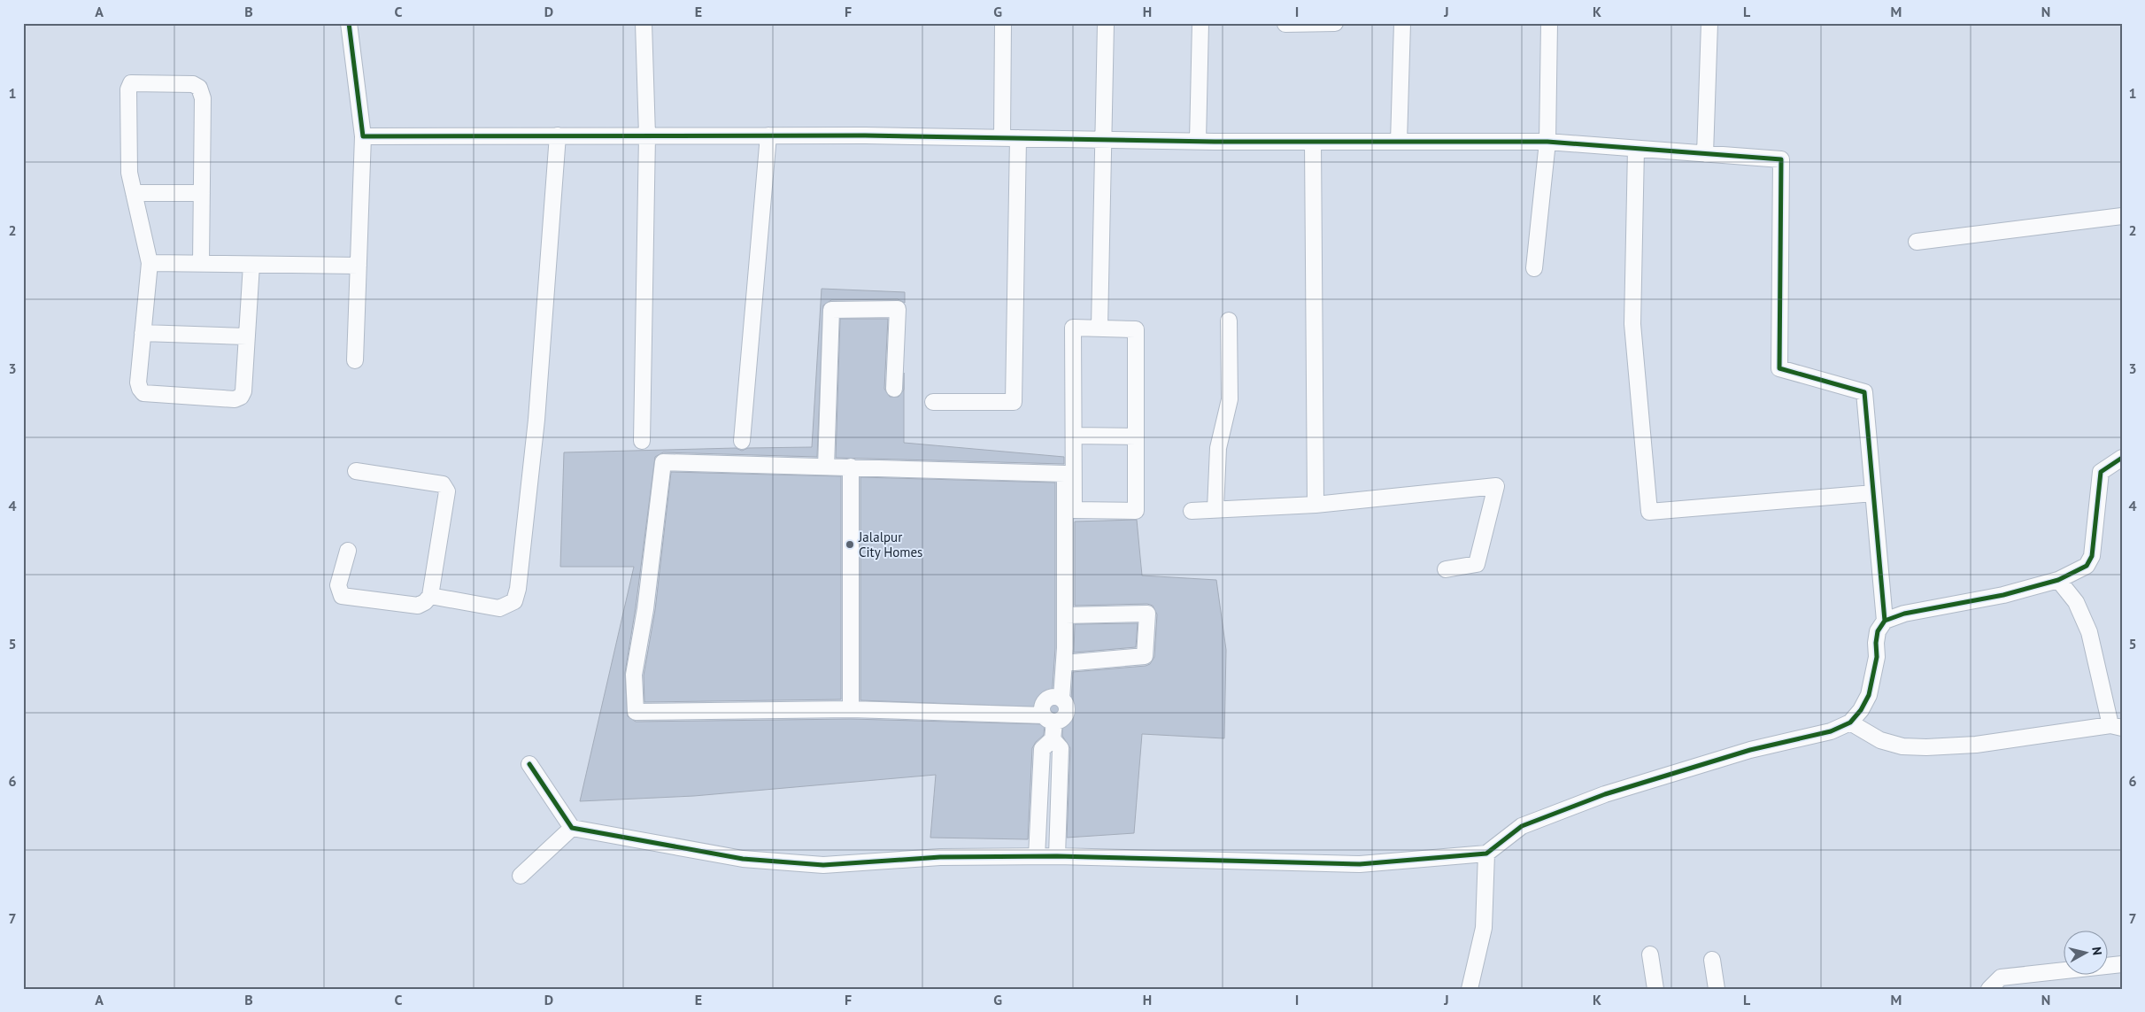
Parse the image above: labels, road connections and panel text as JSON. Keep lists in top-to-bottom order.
{
  "places": ["Jalalpur City Homes"],
  "north": "right",
  "grid": {
    "columns": [
      "A",
      "B",
      "C",
      "D",
      "E",
      "F",
      "G",
      "H",
      "I",
      "J",
      "K",
      "L",
      "M",
      "N"
    ],
    "rows": [
      "1",
      "2",
      "3",
      "4",
      "5",
      "6",
      "7"
    ]
  }
}
